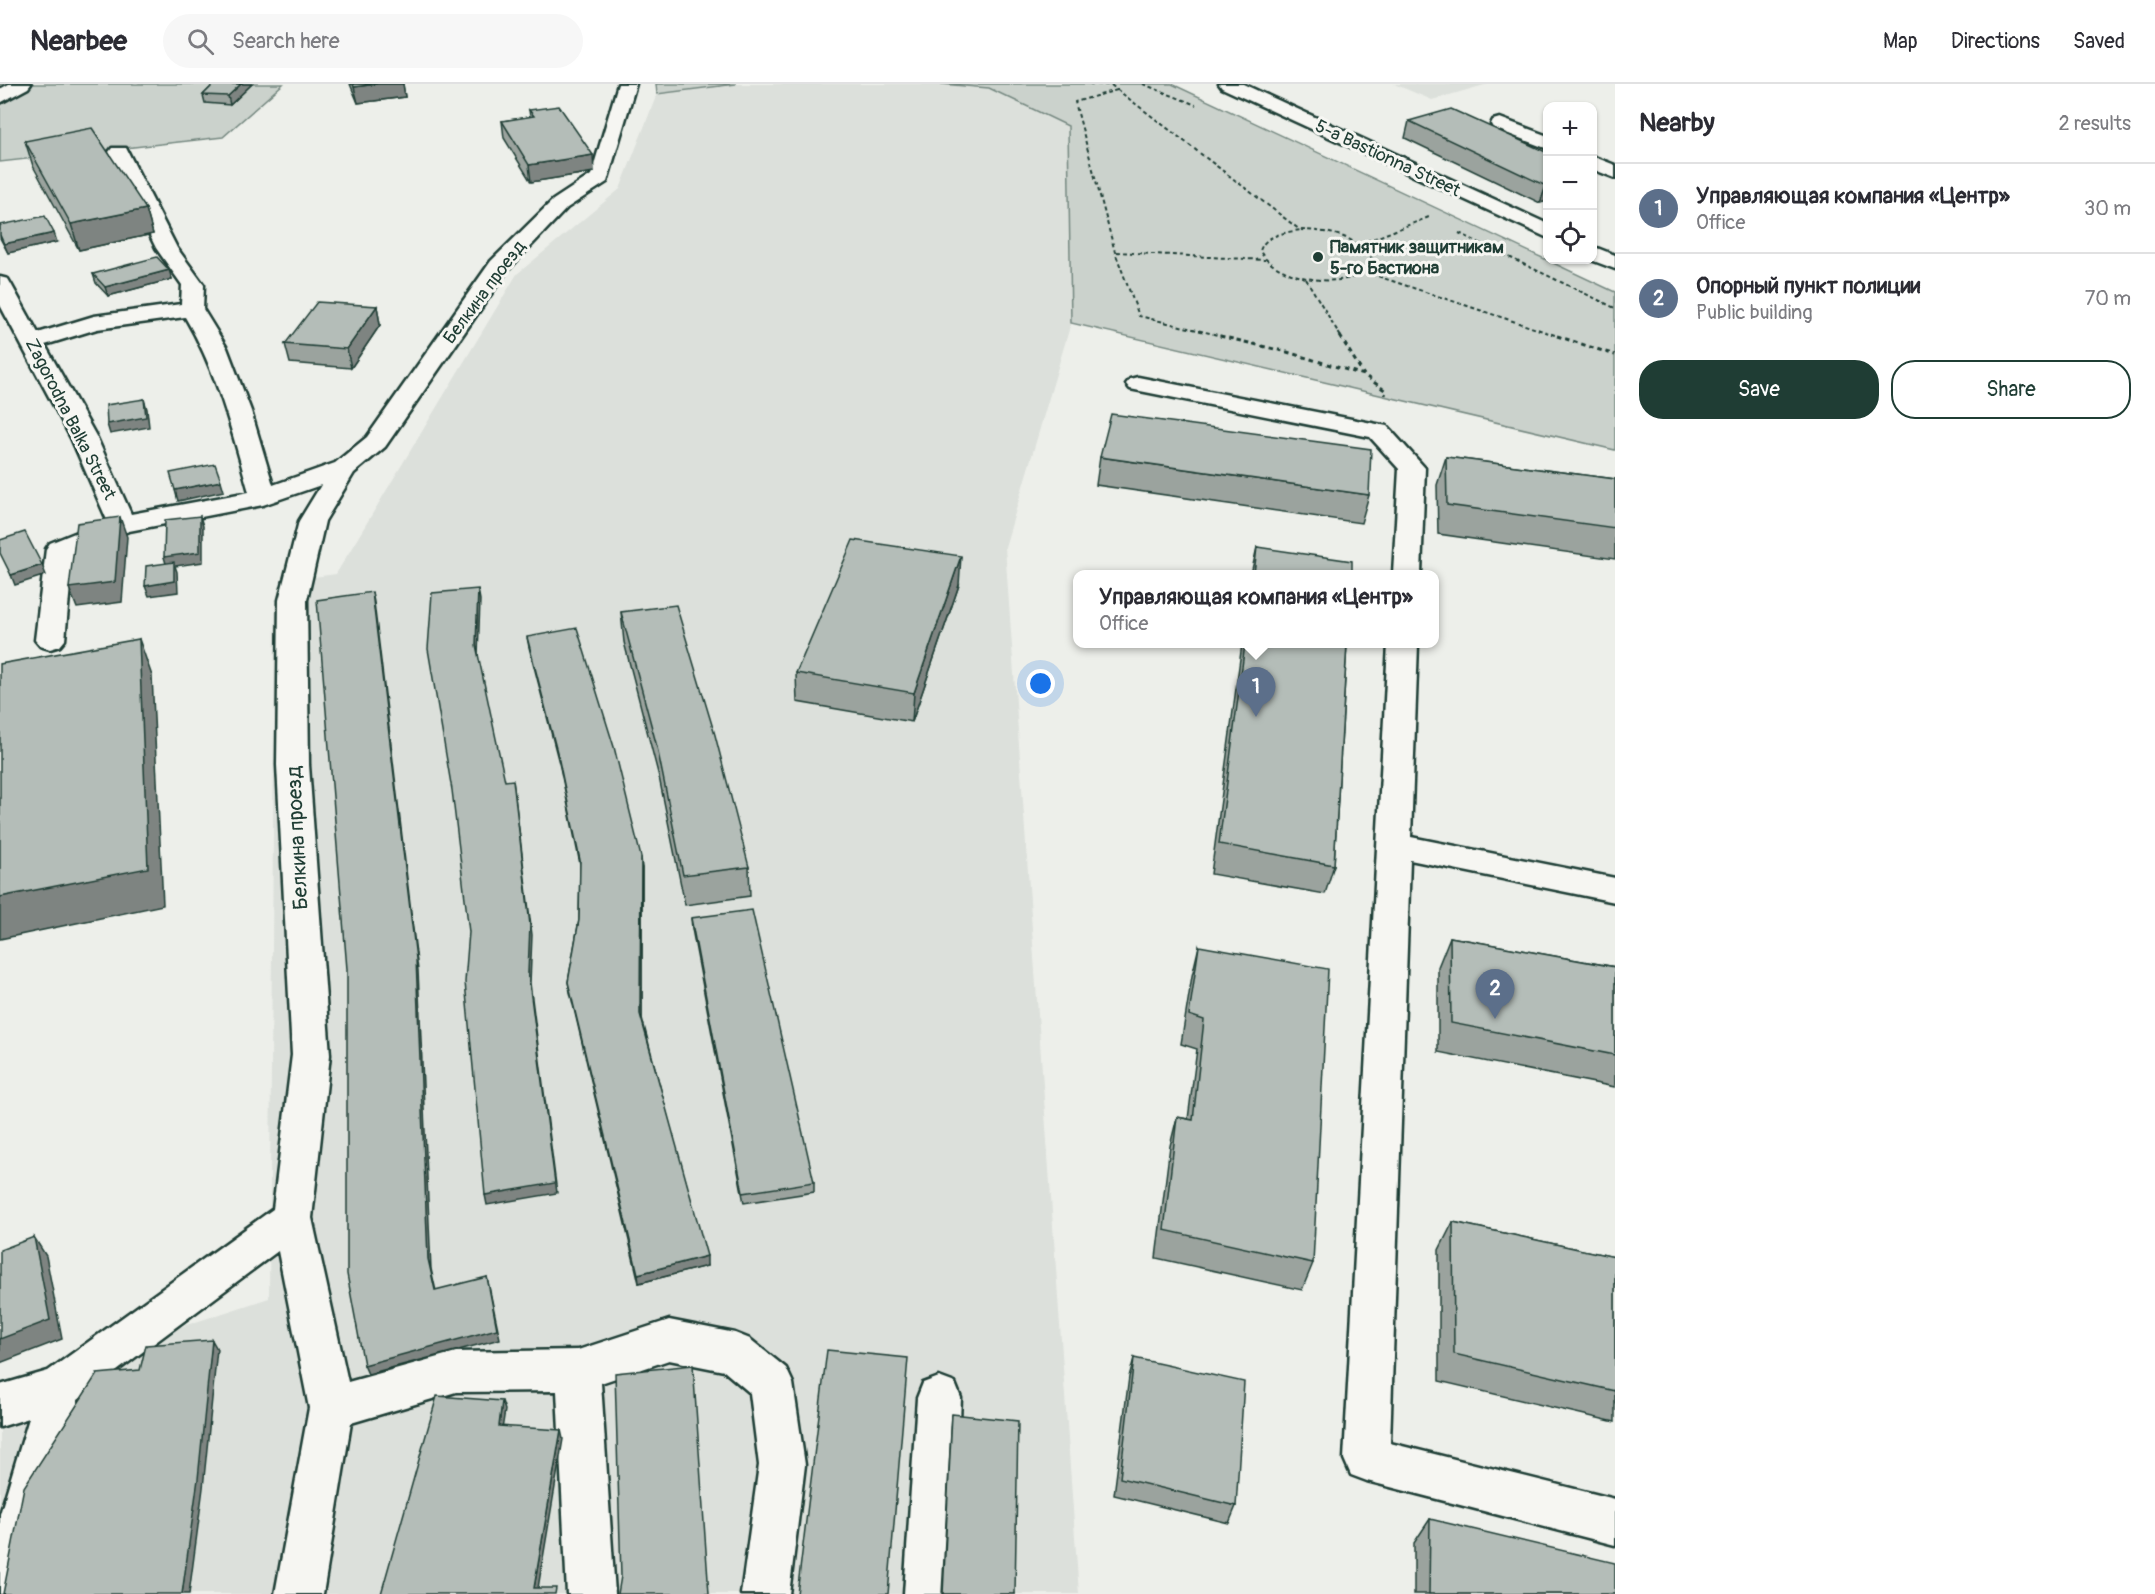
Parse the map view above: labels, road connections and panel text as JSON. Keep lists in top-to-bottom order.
{
  "streets": {
    "street": ["5-a Bastionna Street", "Белкина проезд", "Zagorodna Balka Street"]
  },
  "crossings": [
    ["Белкина проезд", "Zagorodna Balka Street"]
  ],
  "places": ["Памятник защитникам 5-го Бастиона"],
  "page": {
    "header": "Nearbee",
    "search": "Search here",
    "nav": ["Map", "Directions", "Saved"],
    "heading": ["Nearby", "2 results"],
    "map_buttons": ["+", "−"],
    "list": [
      {
        "mark": "1",
        "name": "Управляющая компания «Центр»",
        "note": "Office",
        "value": "30 m"
      },
      {
        "mark": "2",
        "name": "Опорный пункт полиции",
        "note": "Public building",
        "value": "70 m"
      }
    ],
    "buttons": ["Save", "Share"],
    "popup": ["Управляющая компания «Центр»", "Office"],
    "pins": ["1", "2"]
  }
}
